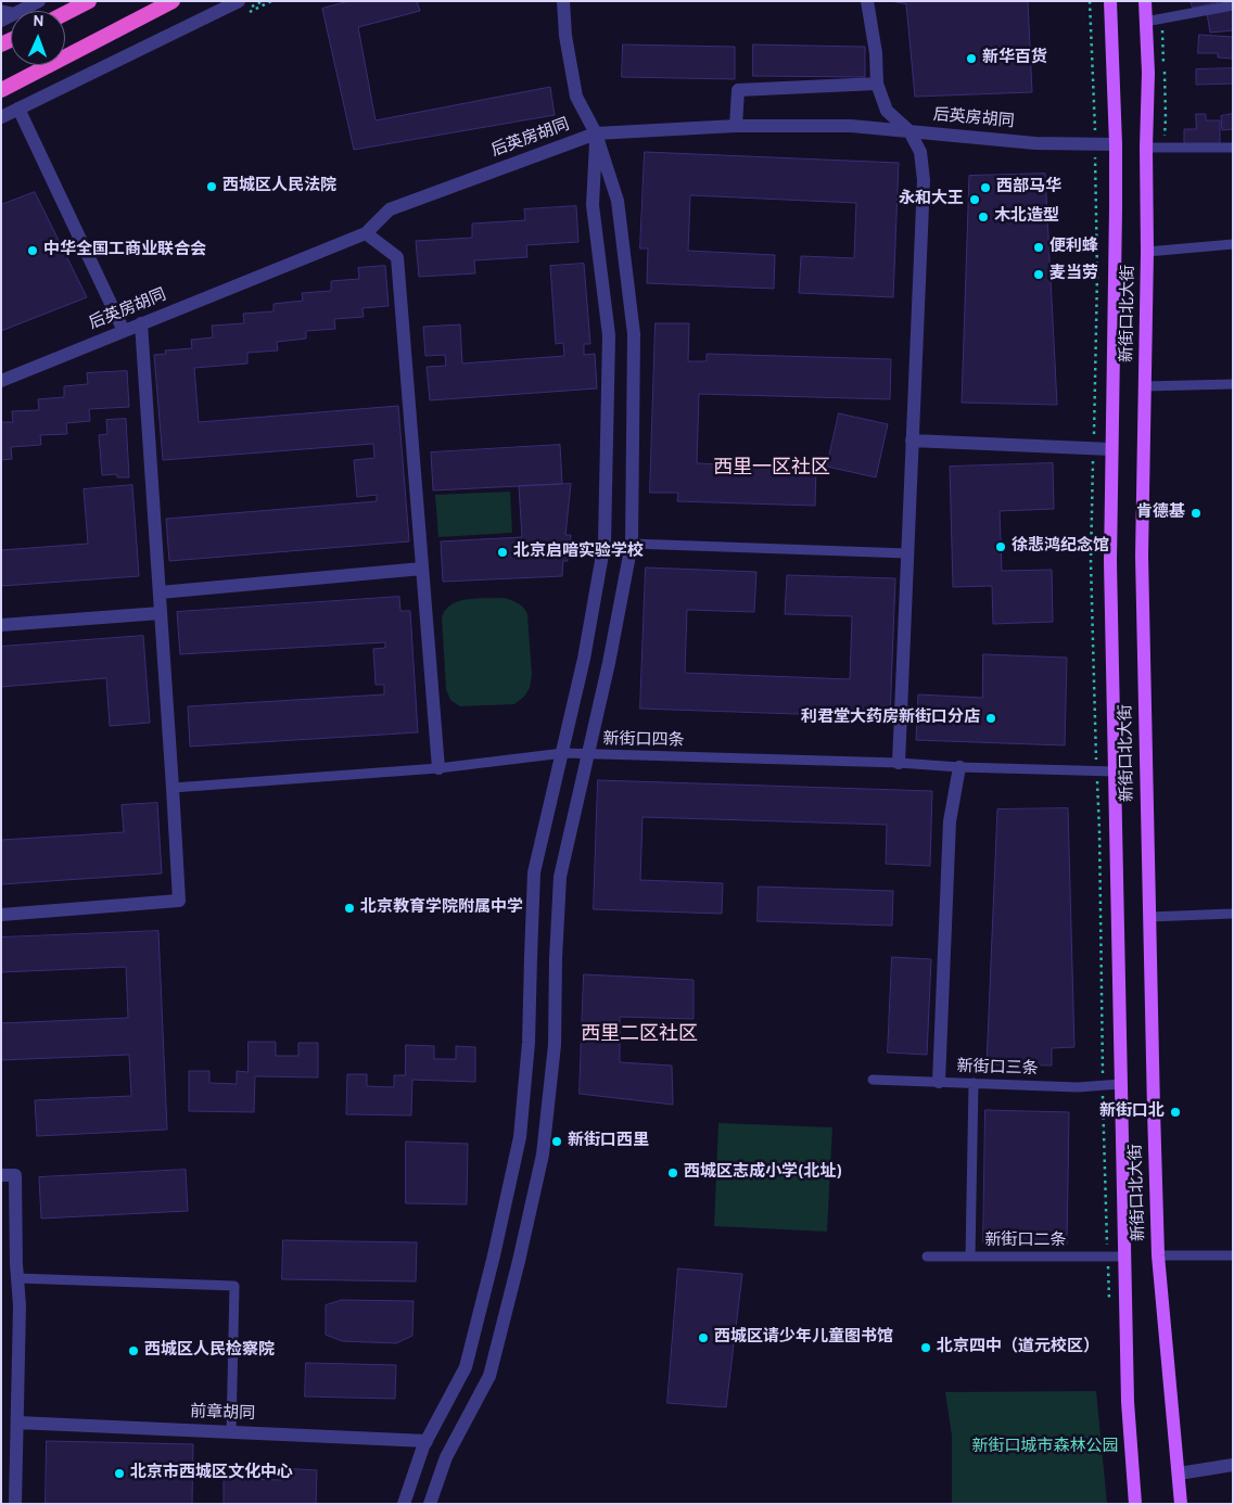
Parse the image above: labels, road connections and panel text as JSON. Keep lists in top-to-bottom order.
{
  "streets": {
    "main road": ["新街口北大街"],
    "street": ["后英房胡同", "前章胡同"],
    "lane": ["新街口四条", "新街口三条", "新街口二条"]
  },
  "crossings": [
    ["后英房胡同", "新街口北大街"],
    ["新街口北大街", "新街口四条"],
    ["新街口北大街", "新街口三条"],
    ["新街口北大街", "新街口二条"]
  ],
  "districts": ["西里一区社区", "西里二区社区"],
  "parks": ["新街口城市森林公园"],
  "places": [
    "新华百货",
    "西城区人民法院",
    "西部马华",
    "永和大王",
    "木北造型",
    "便利蜂",
    "中华全国工商业联合会",
    "麦当劳",
    "肯德基",
    "徐悲鸿纪念馆",
    "北京启喑实验学校",
    "利君堂大药房新街口分店",
    "北京教育学院附属中学",
    "新街口北",
    "新街口西里",
    "西城区志成小学(北址)",
    "西城区请少年儿童图书馆",
    "北京四中（道元校区）",
    "西城区人民检察院",
    "北京市西城区文化中心"
  ],
  "north": "top"
}
